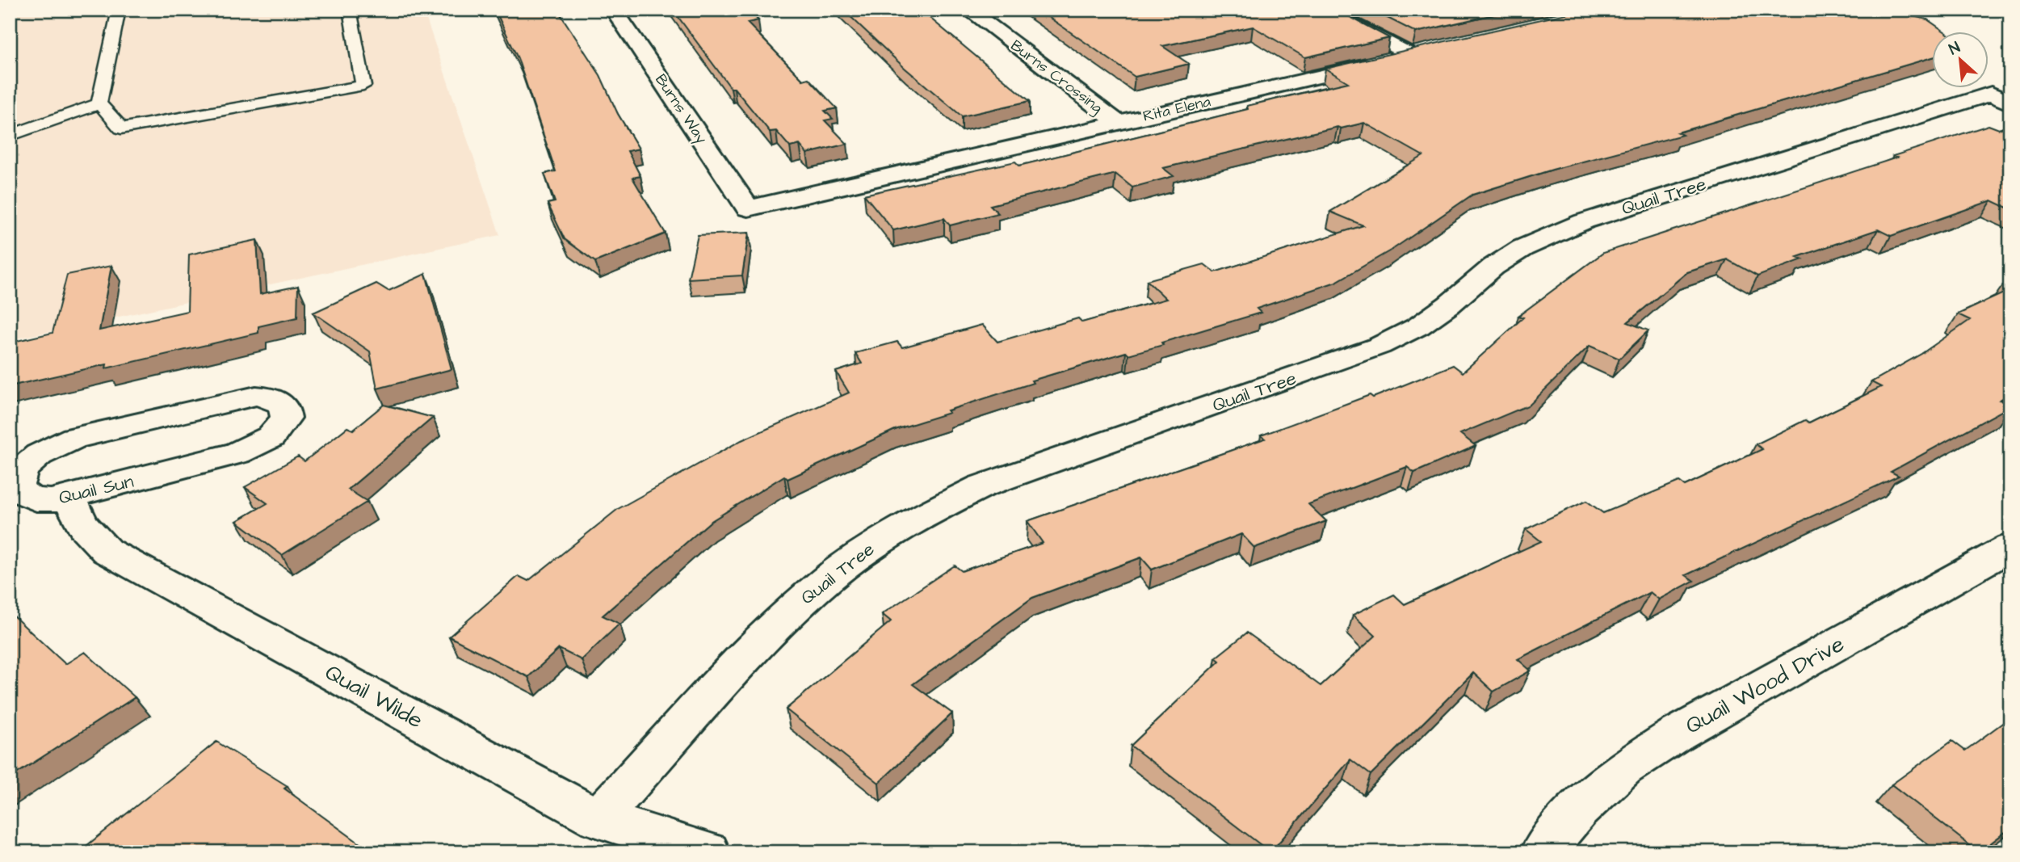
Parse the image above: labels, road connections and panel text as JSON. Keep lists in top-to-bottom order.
{
  "streets": {
    "street": [
      "Burns Crossing",
      "Burns Way",
      "Rita Elena",
      "Quail Tree",
      "Quail Sun",
      "Quail Wood Drive",
      "Quail Wilde"
    ]
  },
  "crossings": [
    ["Burns Crossing", "Rita Elena"],
    ["Burns Way", "Rita Elena"],
    ["Quail Tree", "Quail Wilde"],
    ["Quail Sun", "Quail Wilde"]
  ],
  "north": "top left"
}
